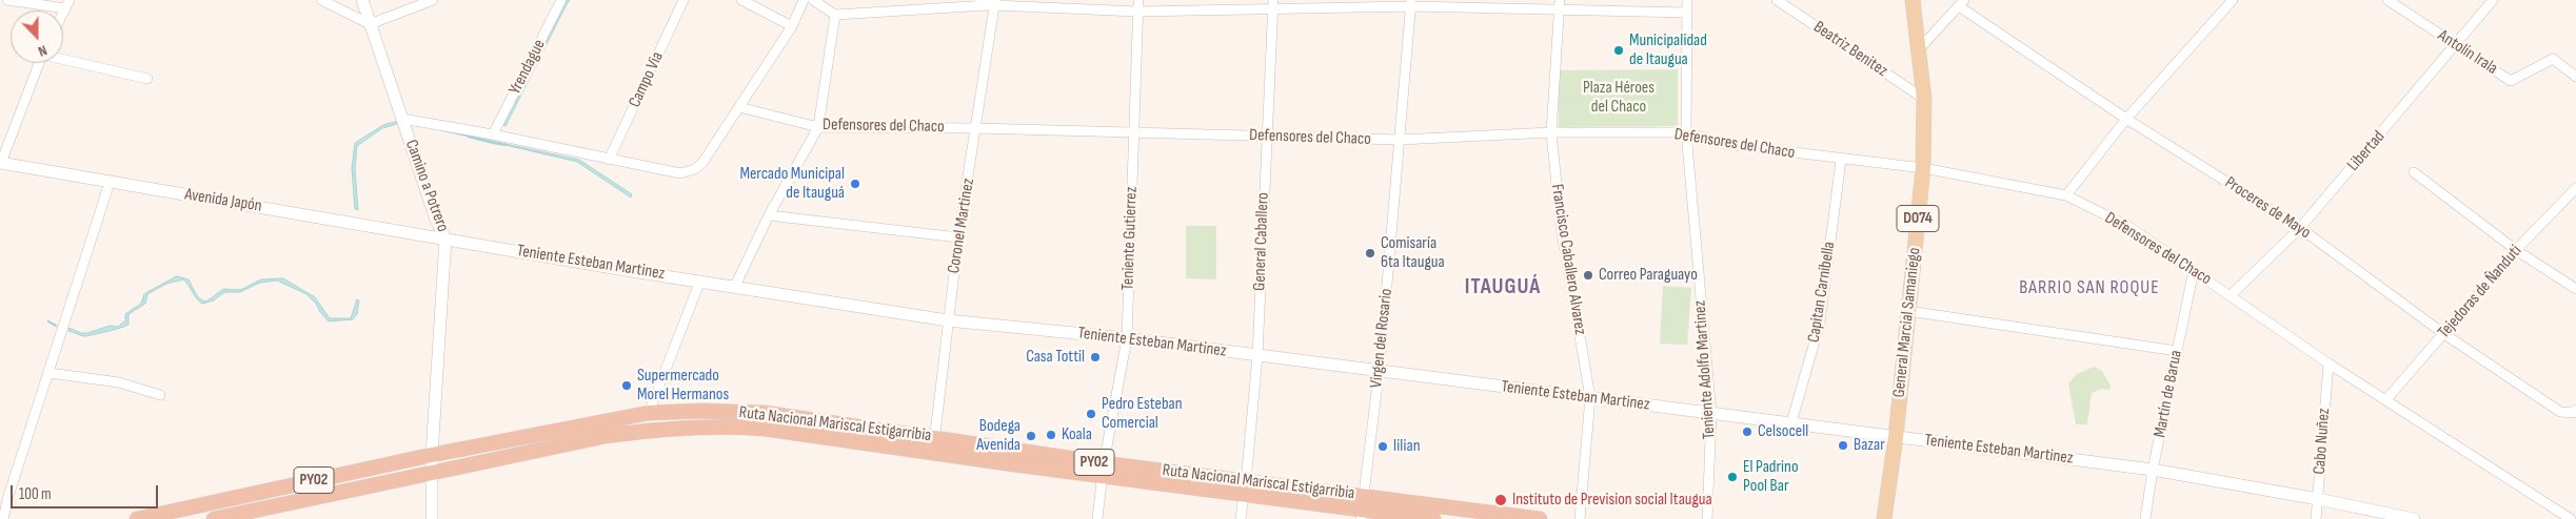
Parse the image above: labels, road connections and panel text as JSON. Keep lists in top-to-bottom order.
{
  "streets": {
    "highway": ["Ruta Nacional Mariscal Estigarribia", "PY02"],
    "main road": ["D074", "General Marcial Samaniego"],
    "street": [
      "Beatriz Benitez",
      "Antolín Irala",
      "Yrendague",
      "Campo Via",
      "Defensores del Chaco",
      "Libertad",
      "Camino a Potrero",
      "Avenida Japón",
      "Proceres de Mayo",
      "Coronel Martinez",
      "Teniente Gutierrez",
      "General Caballero",
      "Francisco Caballero Alvarez",
      "Teniente Esteban Martinez",
      "Capitan Carnibella",
      "Tejedoras de Ñanduti",
      "Virgen del Rosario",
      "Teniente Adolfo Martinez",
      "Martín de Barua",
      "Cabo Nuñez"
    ]
  },
  "crossings": [
    ["Beatriz Benitez", "General Marcial Samaniego"],
    ["Antolín Irala", "Libertad"],
    ["Defensores del Chaco", "Libertad"],
    ["Defensores del Chaco", "Coronel Martinez"],
    ["Defensores del Chaco", "Teniente Gutierrez"],
    ["Defensores del Chaco", "General Caballero"],
    ["Defensores del Chaco", "Francisco Caballero Alvarez"],
    ["Defensores del Chaco", "Capitan Carnibella"],
    ["Defensores del Chaco", "Tejedoras de Ñanduti"],
    ["Defensores del Chaco", "General Marcial Samaniego"],
    ["Defensores del Chaco", "Virgen del Rosario"],
    ["Defensores del Chaco", "Teniente Adolfo Martinez"],
    ["Defensores del Chaco", "Martín de Barua"],
    ["Defensores del Chaco", "Cabo Nuñez"],
    ["Libertad", "Proceres de Mayo"],
    ["Camino a Potrero", "Avenida Japón"],
    ["Camino a Potrero", "Teniente Esteban Martinez"],
    ["Camino a Potrero", "Ruta Nacional Mariscal Estigarribia"],
    ["Avenida Japón", "Teniente Esteban Martinez"],
    ["Proceres de Mayo", "Tejedoras de Ñanduti"],
    ["Coronel Martinez", "Teniente Esteban Martinez"],
    ["Coronel Martinez", "Ruta Nacional Mariscal Estigarribia"],
    ["Teniente Gutierrez", "Teniente Esteban Martinez"],
    ["Teniente Gutierrez", "Ruta Nacional Mariscal Estigarribia"],
    ["General Caballero", "Teniente Esteban Martinez"],
    ["General Caballero", "Ruta Nacional Mariscal Estigarribia"],
    ["Francisco Caballero Alvarez", "Teniente Esteban Martinez"],
    ["Teniente Esteban Martinez", "Capitan Carnibella"],
    ["Teniente Esteban Martinez", "General Marcial Samaniego"],
    ["Teniente Esteban Martinez", "Virgen del Rosario"],
    ["Teniente Esteban Martinez", "Teniente Adolfo Martinez"],
    ["Teniente Esteban Martinez", "Martín de Barua"],
    ["Teniente Esteban Martinez", "Cabo Nuñez"],
    ["Virgen del Rosario", "Ruta Nacional Mariscal Estigarribia"]
  ],
  "districts": ["ITAUGUÁ", "BARRIO SAN ROQUE"],
  "parks": ["Plaza Héroes del Chaco"],
  "places": [
    "Municipalidad de Itaugua",
    "Mercado Municipal de Itauguá",
    "Comisaría 6ta Itaugua",
    "Correo Paraguayo",
    "Casa Tottil",
    "Supermercado Morel Hermanos",
    "Pedro Esteban Comercial",
    "Celsocell",
    "Koala",
    "Bodega Avenida",
    "Bazar",
    "lilian",
    "El Padrino Pool Bar",
    "Instituto de Prevision social Itaugua"
  ],
  "scale_bar": "100 m",
  "north": "bottom"
}
